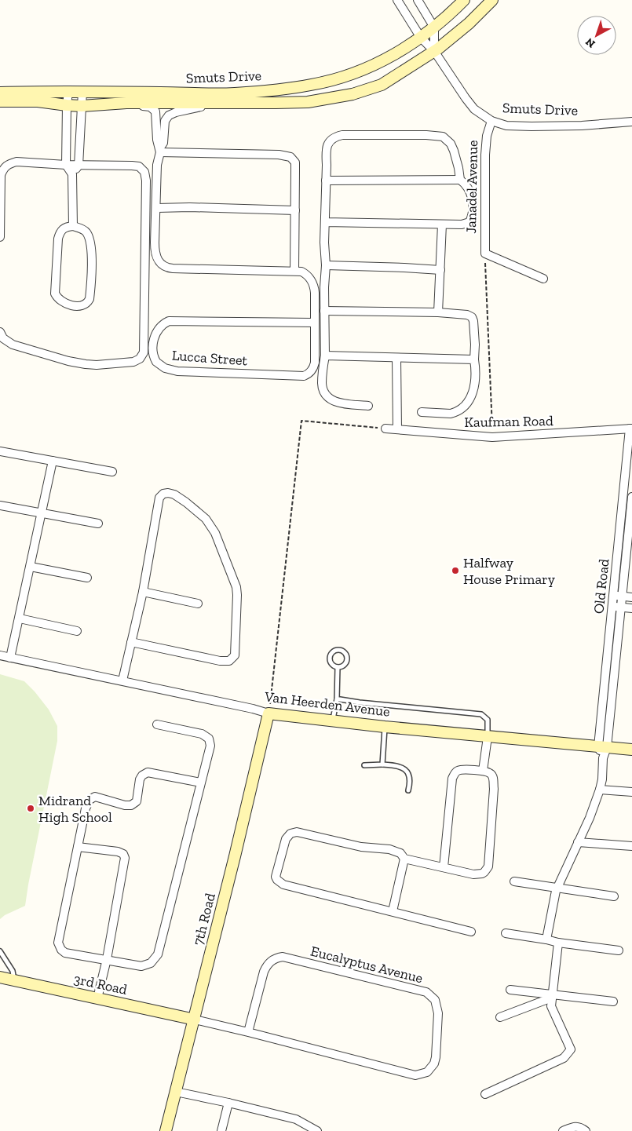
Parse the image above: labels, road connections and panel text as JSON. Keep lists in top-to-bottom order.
{
  "streets": {
    "main road": [
      "Smuts Drive",
      "Van Heerden Avenue",
      "7th Road",
      "3rd Road"
    ],
    "street": [
      "Janadel Avenue",
      "Lucca Street",
      "Kaufman Road",
      "Old Road",
      "Eucalyptus Avenue"
    ]
  },
  "crossings": [
    ["Smuts Drive", "Janadel Avenue"],
    ["Kaufman Road", "Old Road"],
    ["Old Road", "Van Heerden Avenue"],
    ["Van Heerden Avenue", "7th Road"],
    ["7th Road", "Eucalyptus Avenue"],
    ["7th Road", "3rd Road"],
    ["Eucalyptus Avenue", "3rd Road"]
  ],
  "places": ["Halfway House Primary", "Midrand High School"],
  "north": "bottom left"
}
